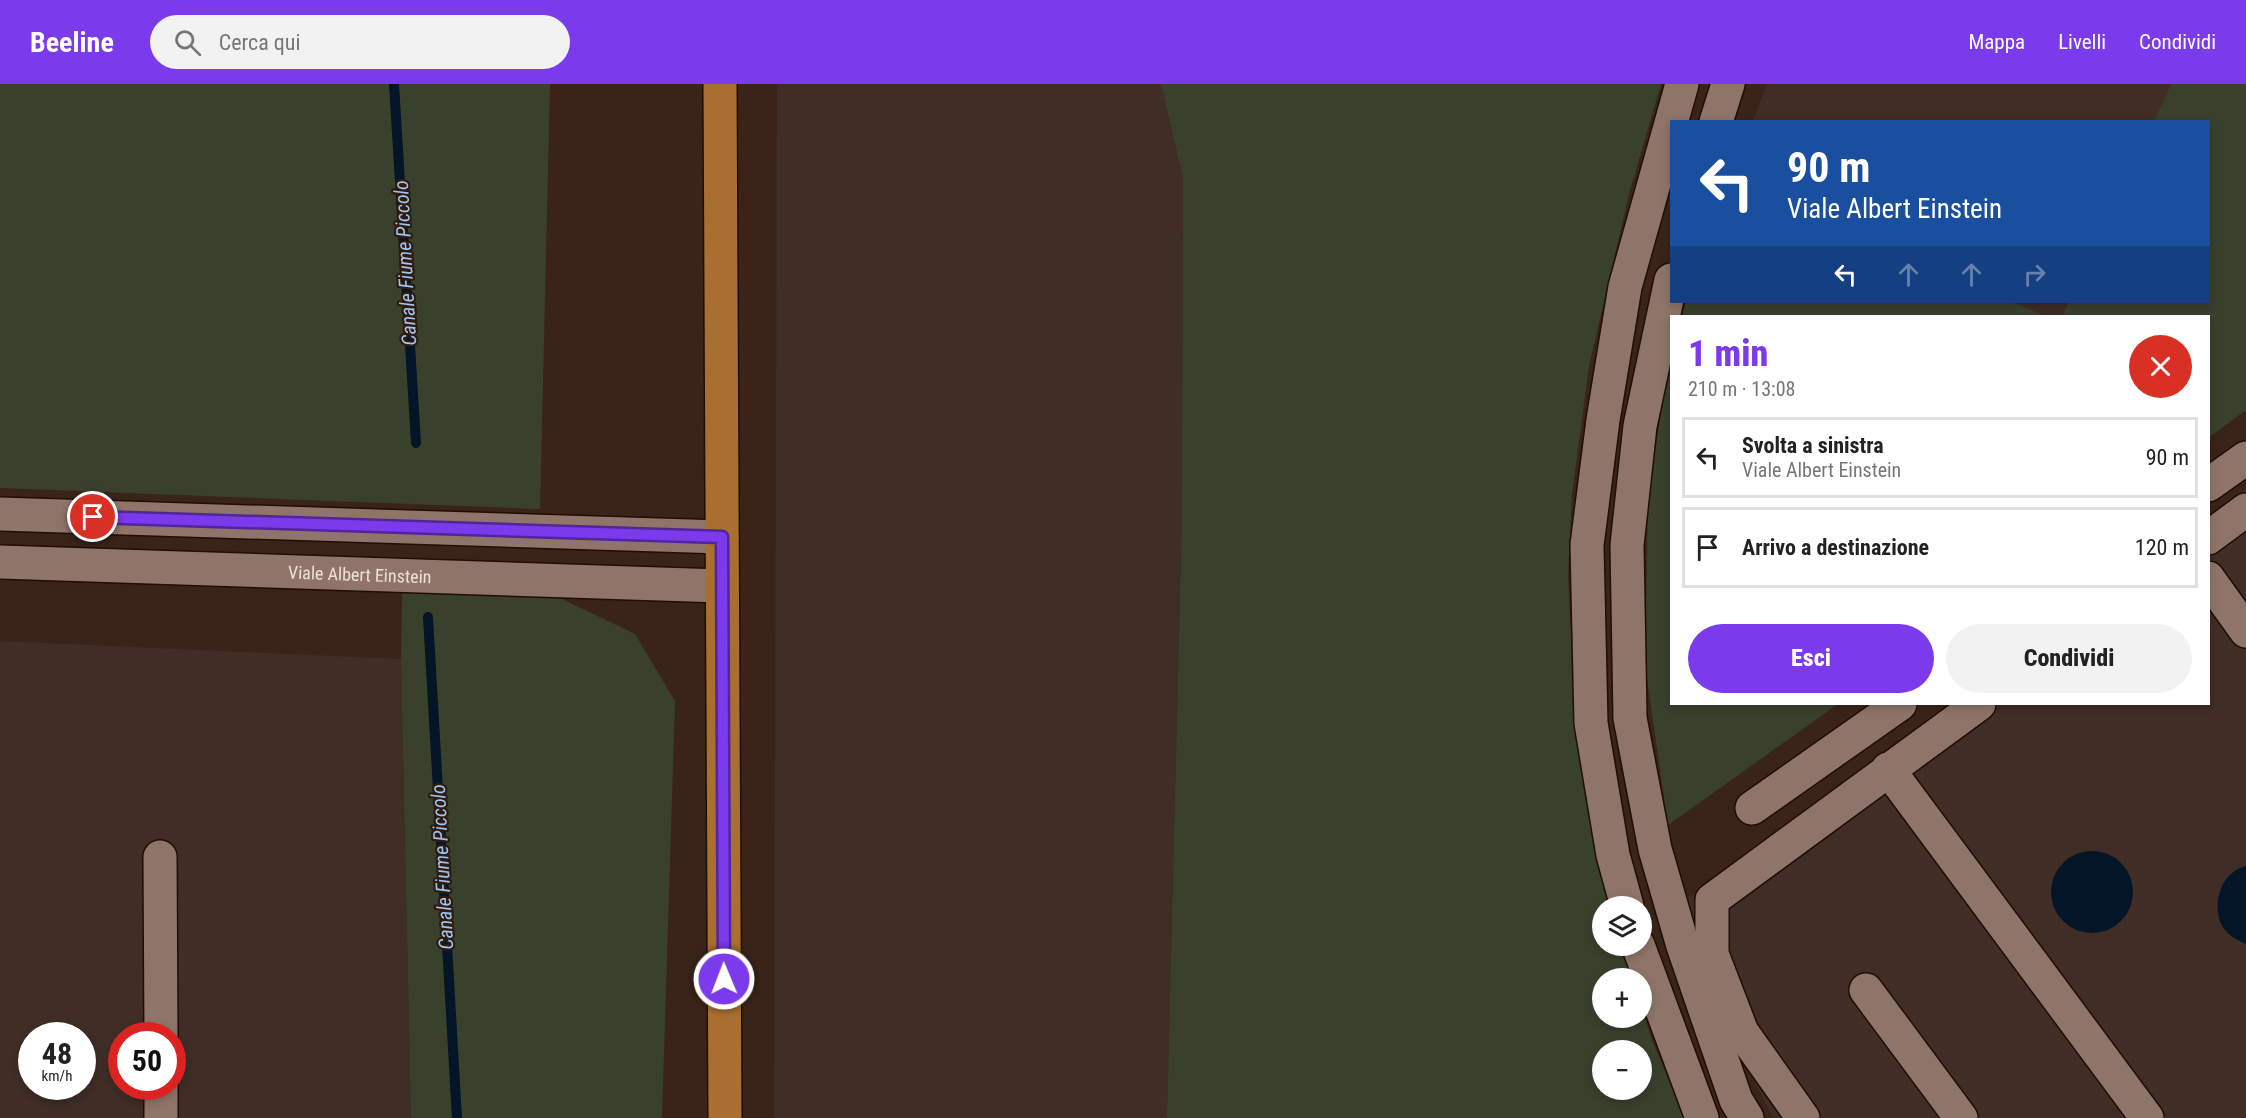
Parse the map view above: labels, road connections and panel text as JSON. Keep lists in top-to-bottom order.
{
  "streets": {
    "street": ["Viale Albert Einstein"]
  },
  "water": ["Canale Fiume Piccolo"],
  "page": {
    "header": "Beeline",
    "search": "Cerca qui",
    "nav": ["Mappa", "Livelli", "Condividi"],
    "turn": ["90 m", "Viale Albert Einstein"],
    "heading": ["1 min", "210 m · 13:08"],
    "list": [
      {
        "name": "Svolta a sinistra",
        "note": "Viale Albert Einstein",
        "value": "90 m"
      },
      {
        "name": "Arrivo a destinazione",
        "value": "120 m"
      }
    ],
    "buttons": ["Esci", "Condividi"],
    "map_buttons": ["+", "−"],
    "speed": "48 km/h",
    "limit": "50"
  }
}
